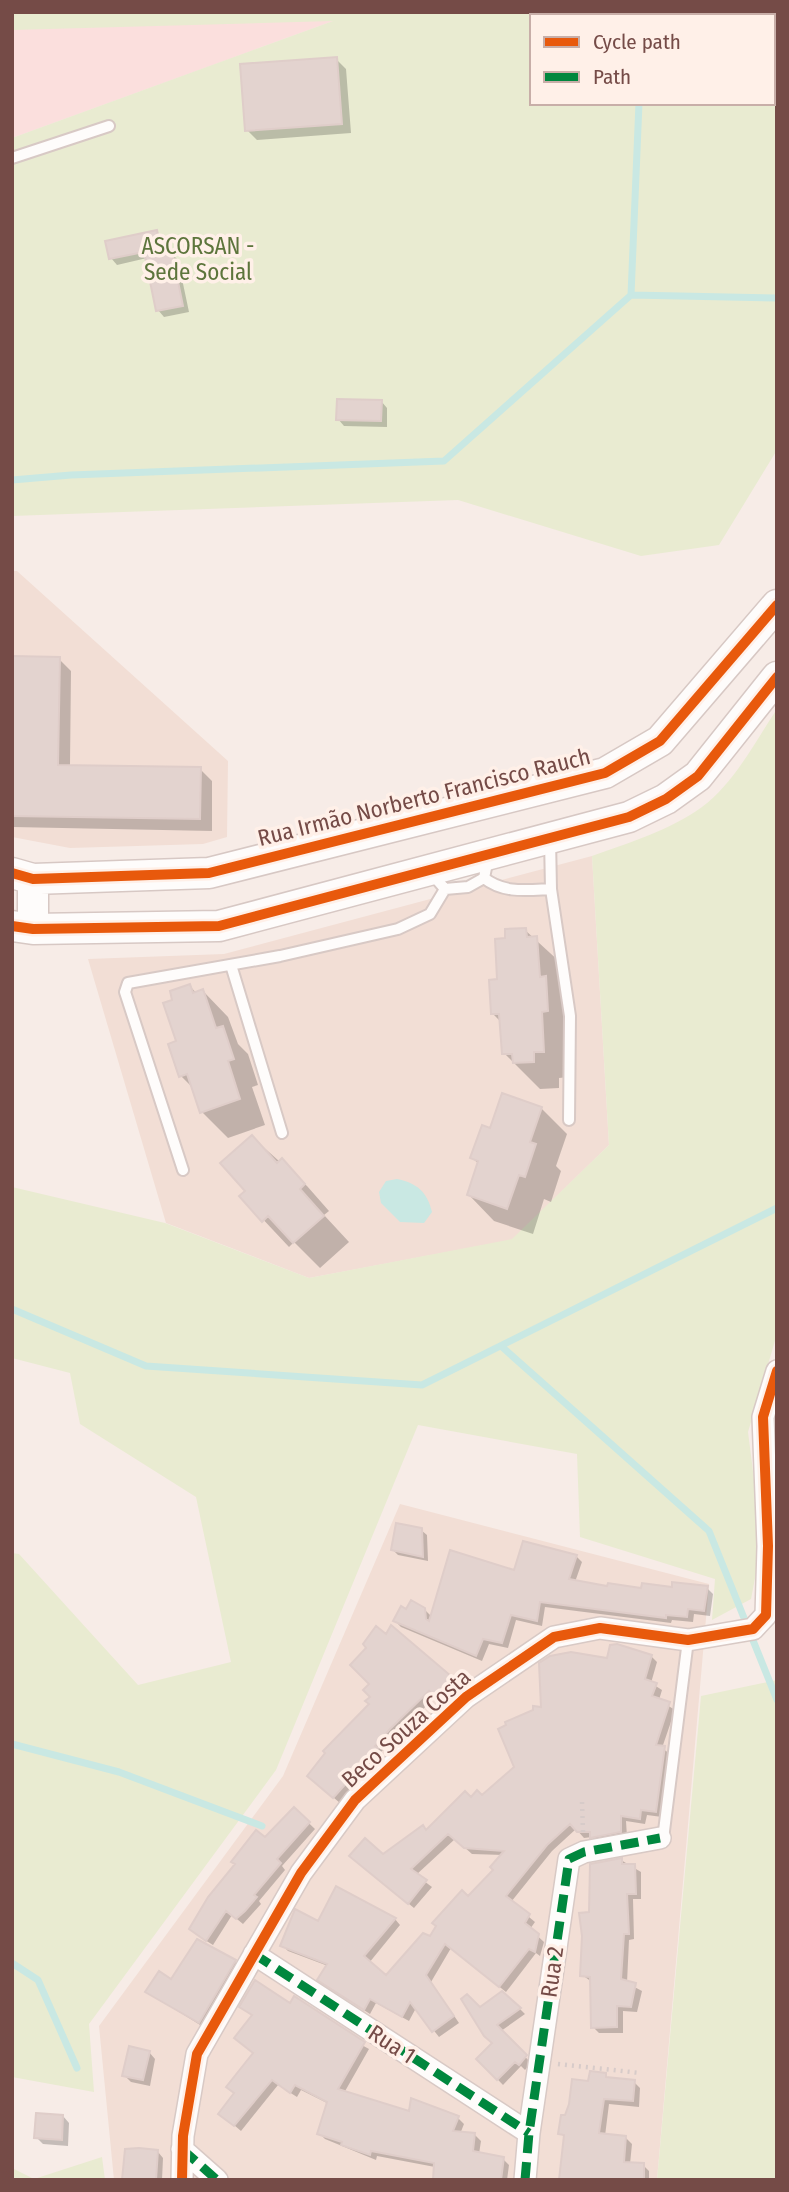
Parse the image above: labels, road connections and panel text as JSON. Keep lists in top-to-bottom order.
{
  "streets": {
    "street": [
      "Rua Irmão Norberto Francisco Rauch",
      "Beco Souza Costa",
      "Rua 2",
      "Rua 1"
    ]
  },
  "crossings": [
    ["Beco Souza Costa", "Rua 1"],
    ["Rua 2", "Rua 1"]
  ],
  "parks": ["ASCORSAN - Sede Social"],
  "legend": ["Cycle path", "Path"]
}
